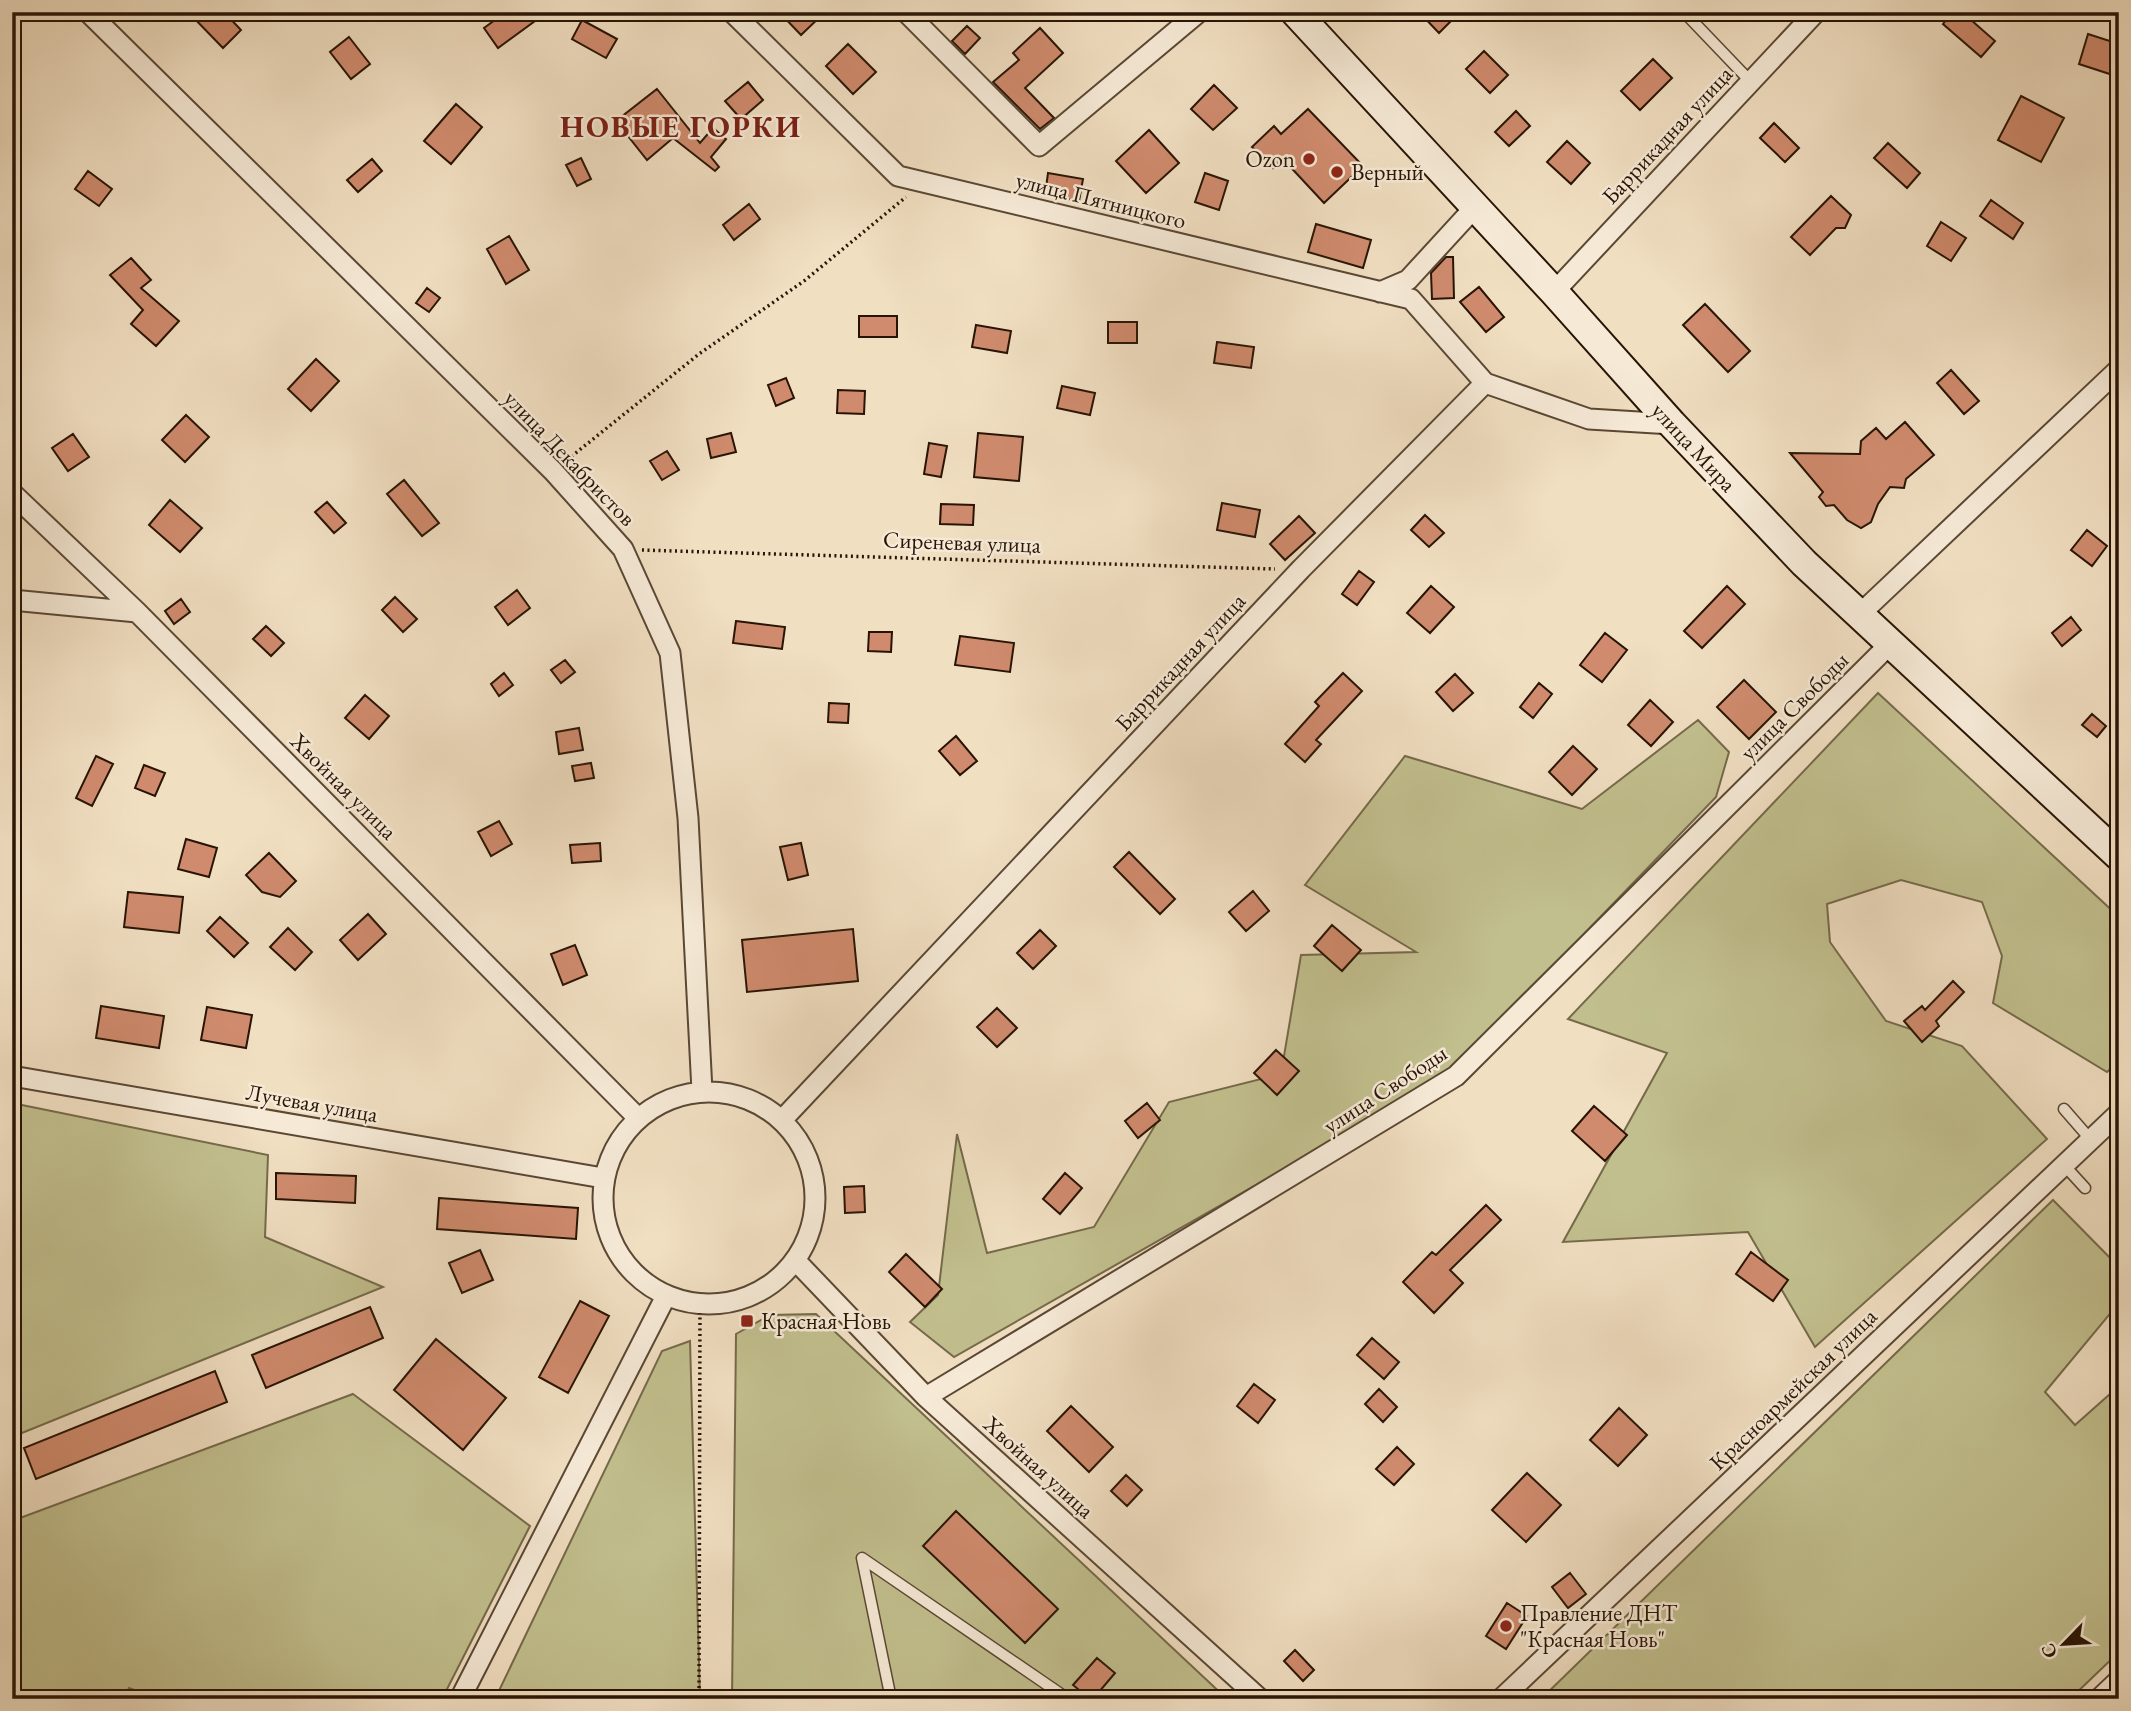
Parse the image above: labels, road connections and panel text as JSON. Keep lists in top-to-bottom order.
{
  "streets": {
    "street": [
      "Баррикадная улица",
      "улица Пятницкого",
      "улица Мира",
      "улица Декабристов",
      "улица Свободы",
      "Хвойная улица",
      "Лучевая улица",
      "Красноармейская улица"
    ],
    "path": ["Сиреневая улица"]
  },
  "crossings": [
    ["Баррикадная улица", "улица Пятницкого"],
    ["Баррикадная улица", "улица Мира"],
    ["Баррикадная улица", "улица Декабристов"],
    ["Баррикадная улица", "Сиреневая улица"],
    ["Баррикадная улица", "Хвойная улица"],
    ["Баррикадная улица", "Лучевая улица"],
    ["улица Мира", "улица Свободы"],
    ["улица Декабристов", "Сиреневая улица"],
    ["улица Декабристов", "Хвойная улица"],
    ["улица Декабристов", "Лучевая улица"],
    ["улица Свободы", "Хвойная улица"],
    ["Хвойная улица", "Лучевая улица"]
  ],
  "districts": ["НОВЫЕ ГОРКИ"],
  "places": {
    "other": ["Ozon", "Верный", "Правление ДНТ \"Красная Новь\""],
    "transit": ["Красная Новь"]
  },
  "north": "bottom left"
}
